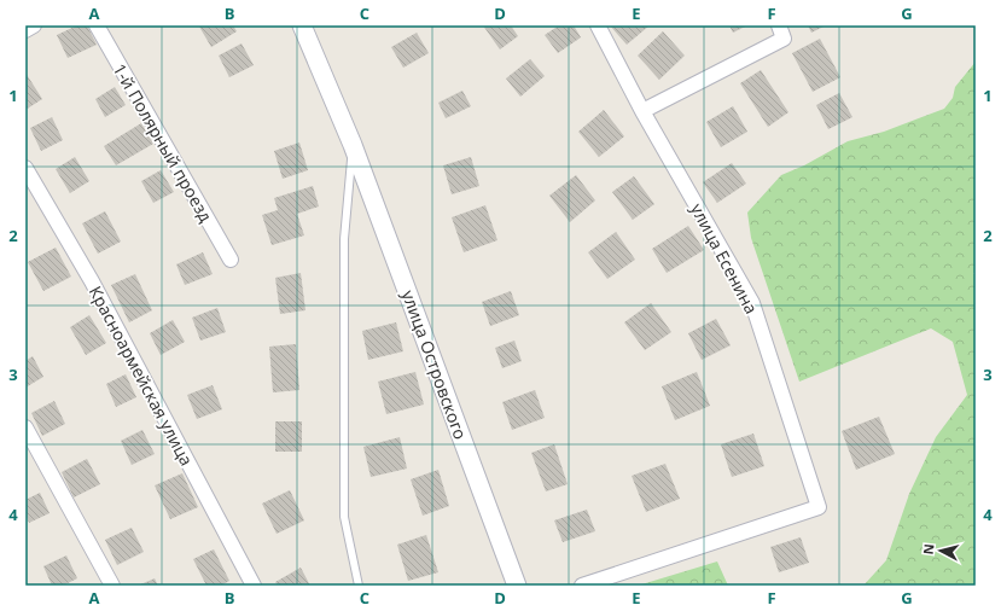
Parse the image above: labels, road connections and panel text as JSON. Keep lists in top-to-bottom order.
{
  "streets": {
    "street": [
      "1-й Полярный проезд",
      "улица Есенина",
      "улица Островского",
      "Красноармейская улица"
    ]
  },
  "north": "left",
  "grid": {
    "columns": [
      "A",
      "B",
      "C",
      "D",
      "E",
      "F",
      "G"
    ],
    "rows": [
      "1",
      "2",
      "3",
      "4"
    ]
  }
}
